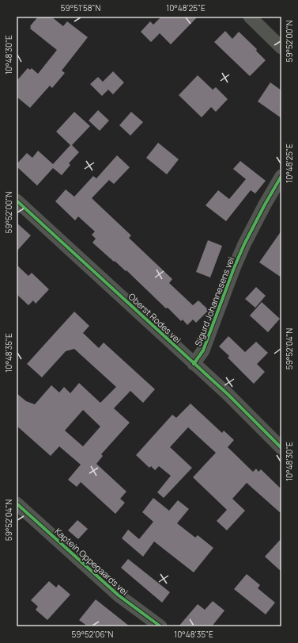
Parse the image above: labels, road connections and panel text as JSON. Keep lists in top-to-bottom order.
{
  "streets": {
    "street": ["Sigurd Johannesens vei", "Oberst Rodes vei", "Kaptein Oppegaards vei"]
  },
  "crossings": [
    ["Sigurd Johannesens vei", "Oberst Rodes vei"]
  ],
  "coordinates": [
    "59°51'58\"N",
    "10°48'25\"E",
    "59°52'00\"N",
    "10°48'30\"E",
    "59°52'04\"N",
    "10°48'35\"E",
    "59°52'06\"N"
  ]
}
